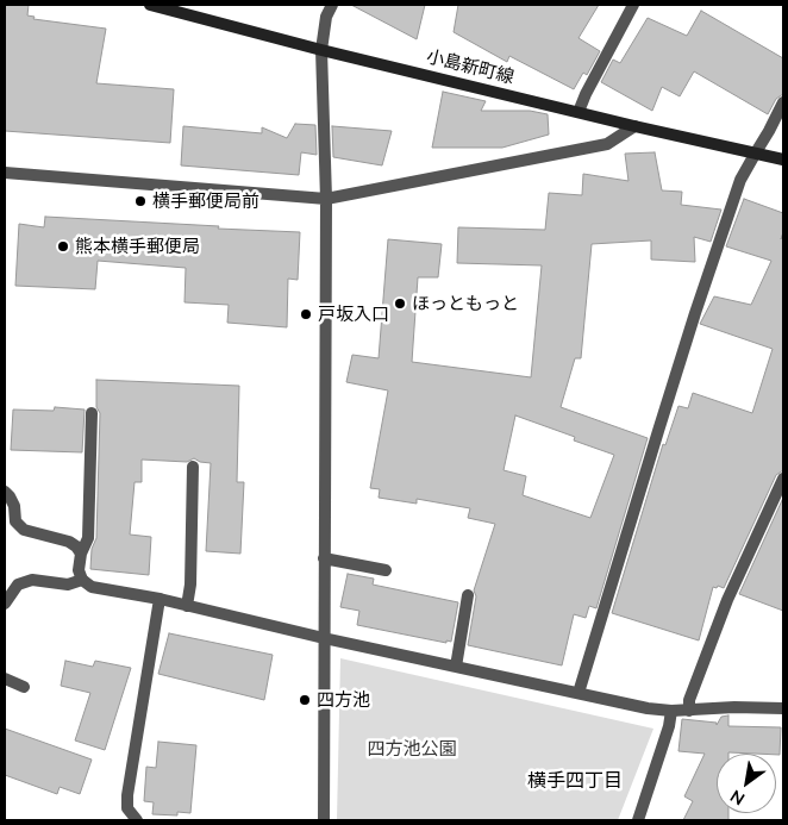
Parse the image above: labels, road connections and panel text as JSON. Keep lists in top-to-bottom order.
{
  "streets": {
    "main road": ["小島新町線"]
  },
  "districts": ["横手四丁目"],
  "parks": ["四方池公園"],
  "places": [
    "横手郵便局前",
    "熊本横手郵便局",
    "ほっともっと",
    "戸坂入口",
    "四方池"
  ],
  "north": "bottom left"
}
